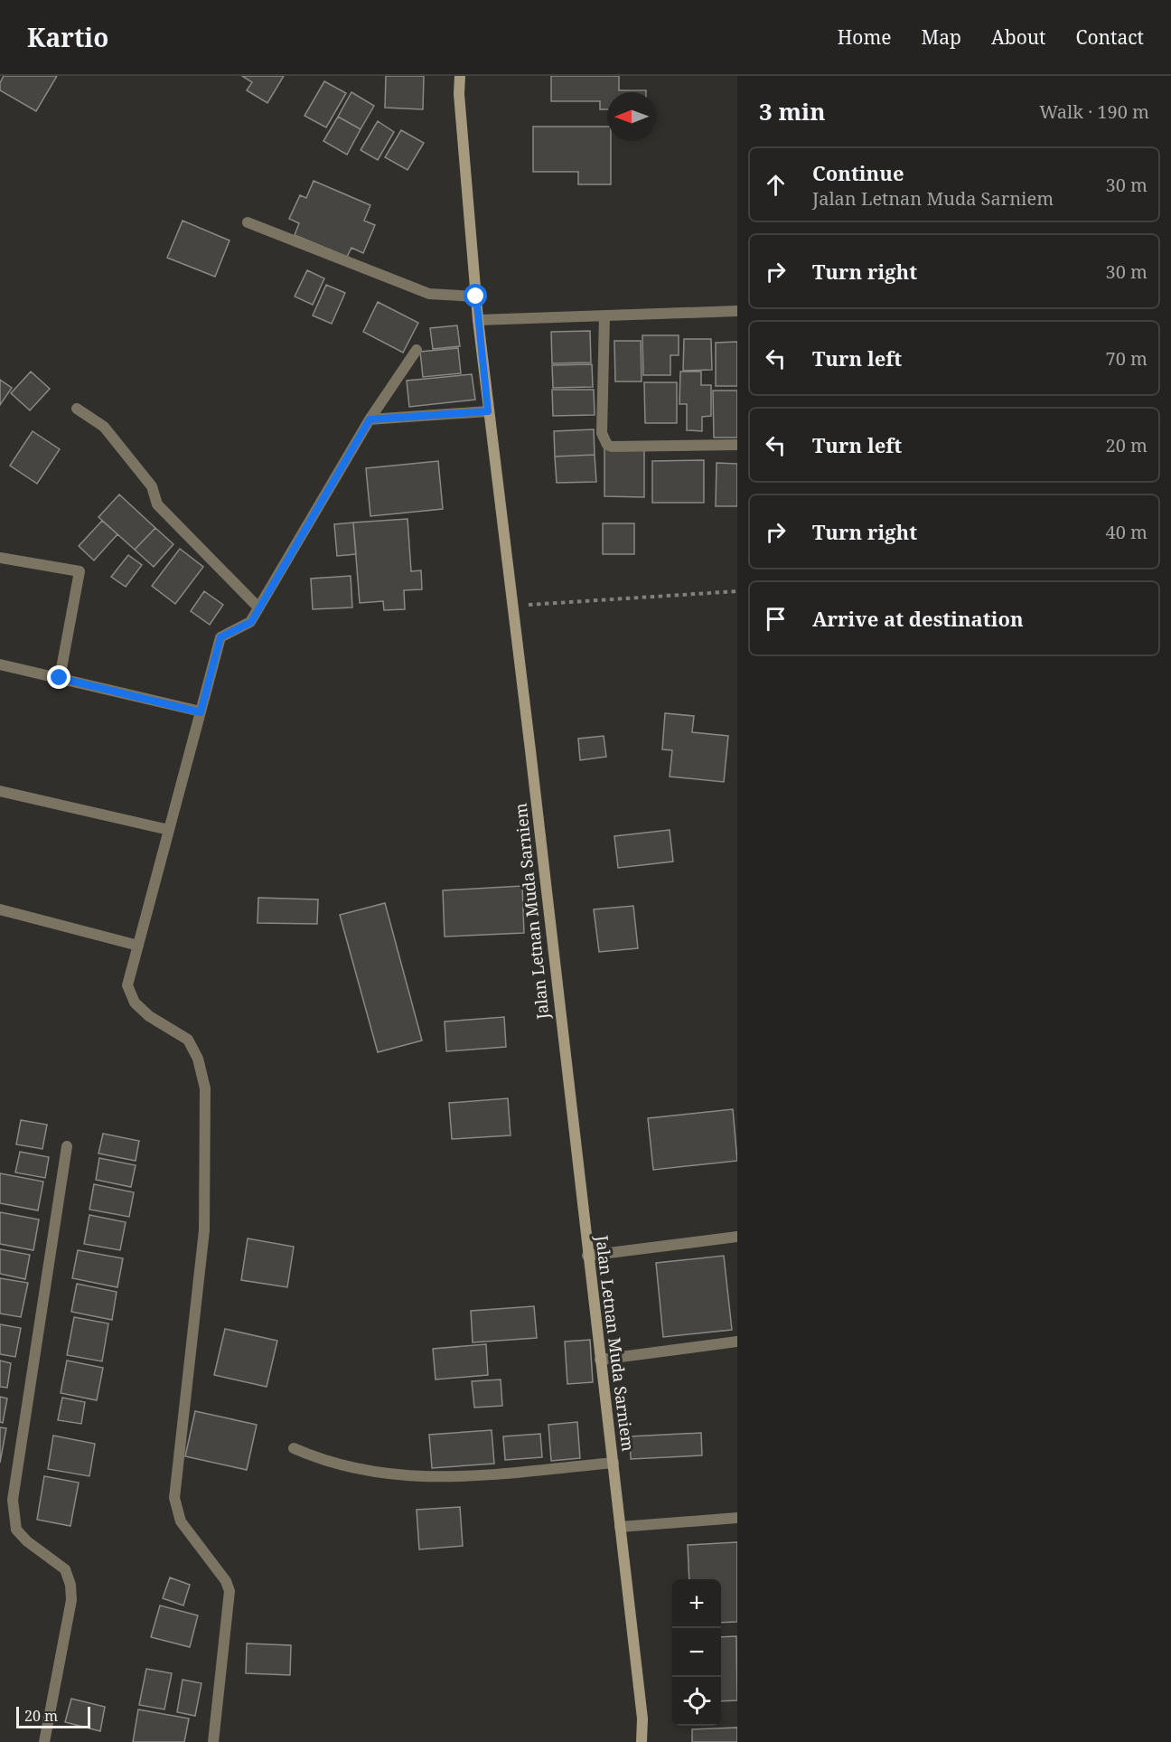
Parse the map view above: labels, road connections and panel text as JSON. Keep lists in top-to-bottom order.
{
  "streets": {
    "main road": ["Jalan Letnan Muda Sarniem"]
  },
  "scale_bar": "20 m",
  "north": "left",
  "page": {
    "header": "Kartio",
    "nav": [
      "Home",
      "Map",
      "About",
      "Contact"
    ],
    "heading": ["3 min", "Walk · 190 m"],
    "list": [
      ["Continue", "Jalan Letnan Muda Sarniem", "30 m"],
      ["Turn right", "30 m"],
      ["Turn left", "70 m"],
      ["Turn left", "20 m"],
      ["Turn right", "40 m"],
      "Arrive at destination"
    ],
    "map_buttons": ["+", "−"],
    "scale": "20 m"
  }
}
